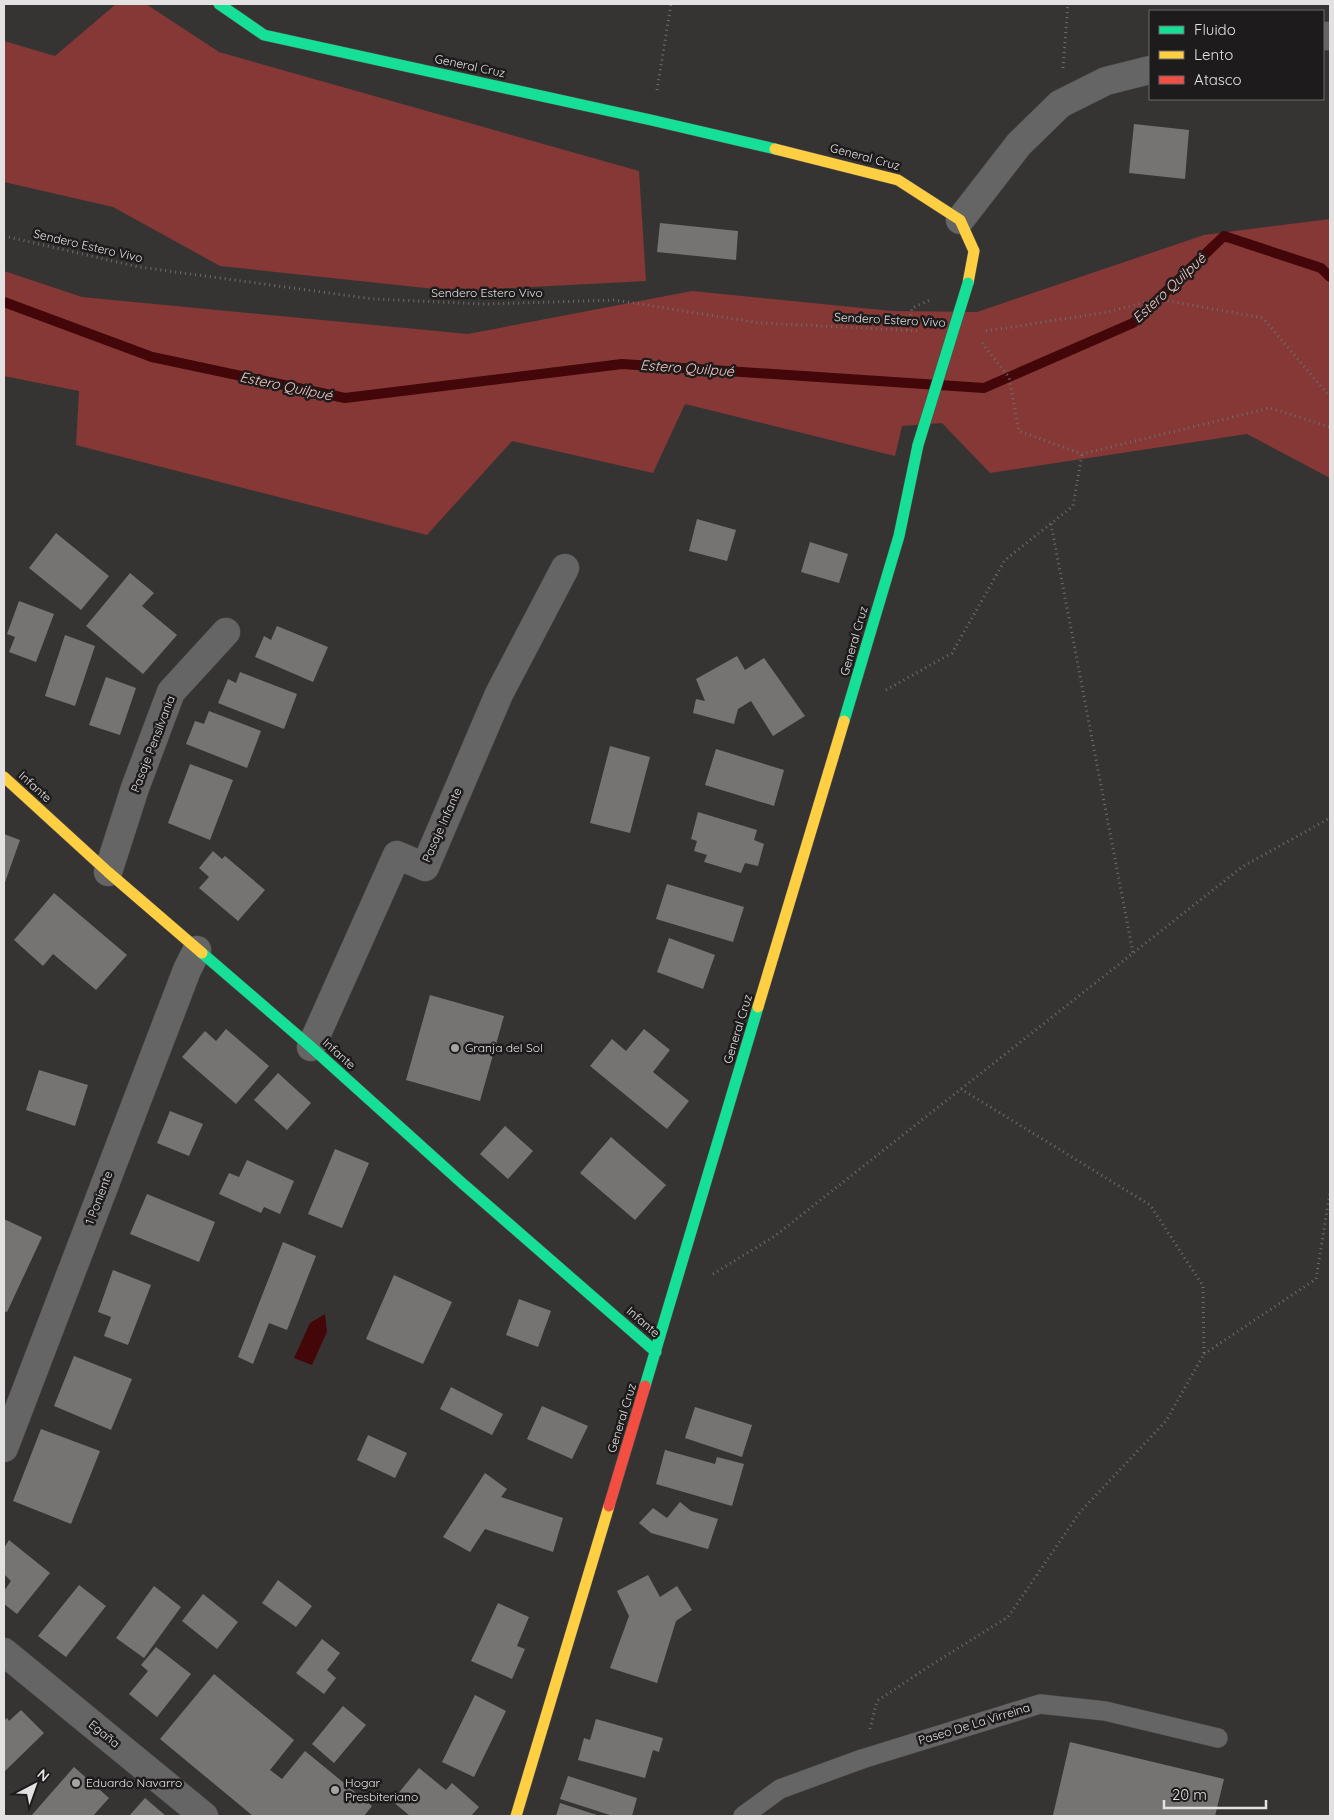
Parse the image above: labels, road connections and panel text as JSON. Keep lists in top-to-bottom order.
{
  "streets": {
    "street": [
      "General Cruz",
      "Pasaje Pensilvania",
      "Infante",
      "Pasaje Infante",
      "1 Poniente",
      "Egaña"
    ],
    "lane": ["Paseo De La Virreina"],
    "path": ["Sendero Estero Vivo"]
  },
  "crossings": [
    ["General Cruz", "Infante"],
    ["Pasaje Pensilvania", "Infante"],
    ["Infante", "Pasaje Infante"],
    ["Infante", "1 Poniente"]
  ],
  "water": ["Estero Quilpué"],
  "places": ["Granja del Sol", "Eduardo Navarro", "Hogar Presbiteriano"],
  "legend": ["Fluido", "Lento", "Atasco"],
  "scale_bar": "20 m",
  "north": "top right"
}
